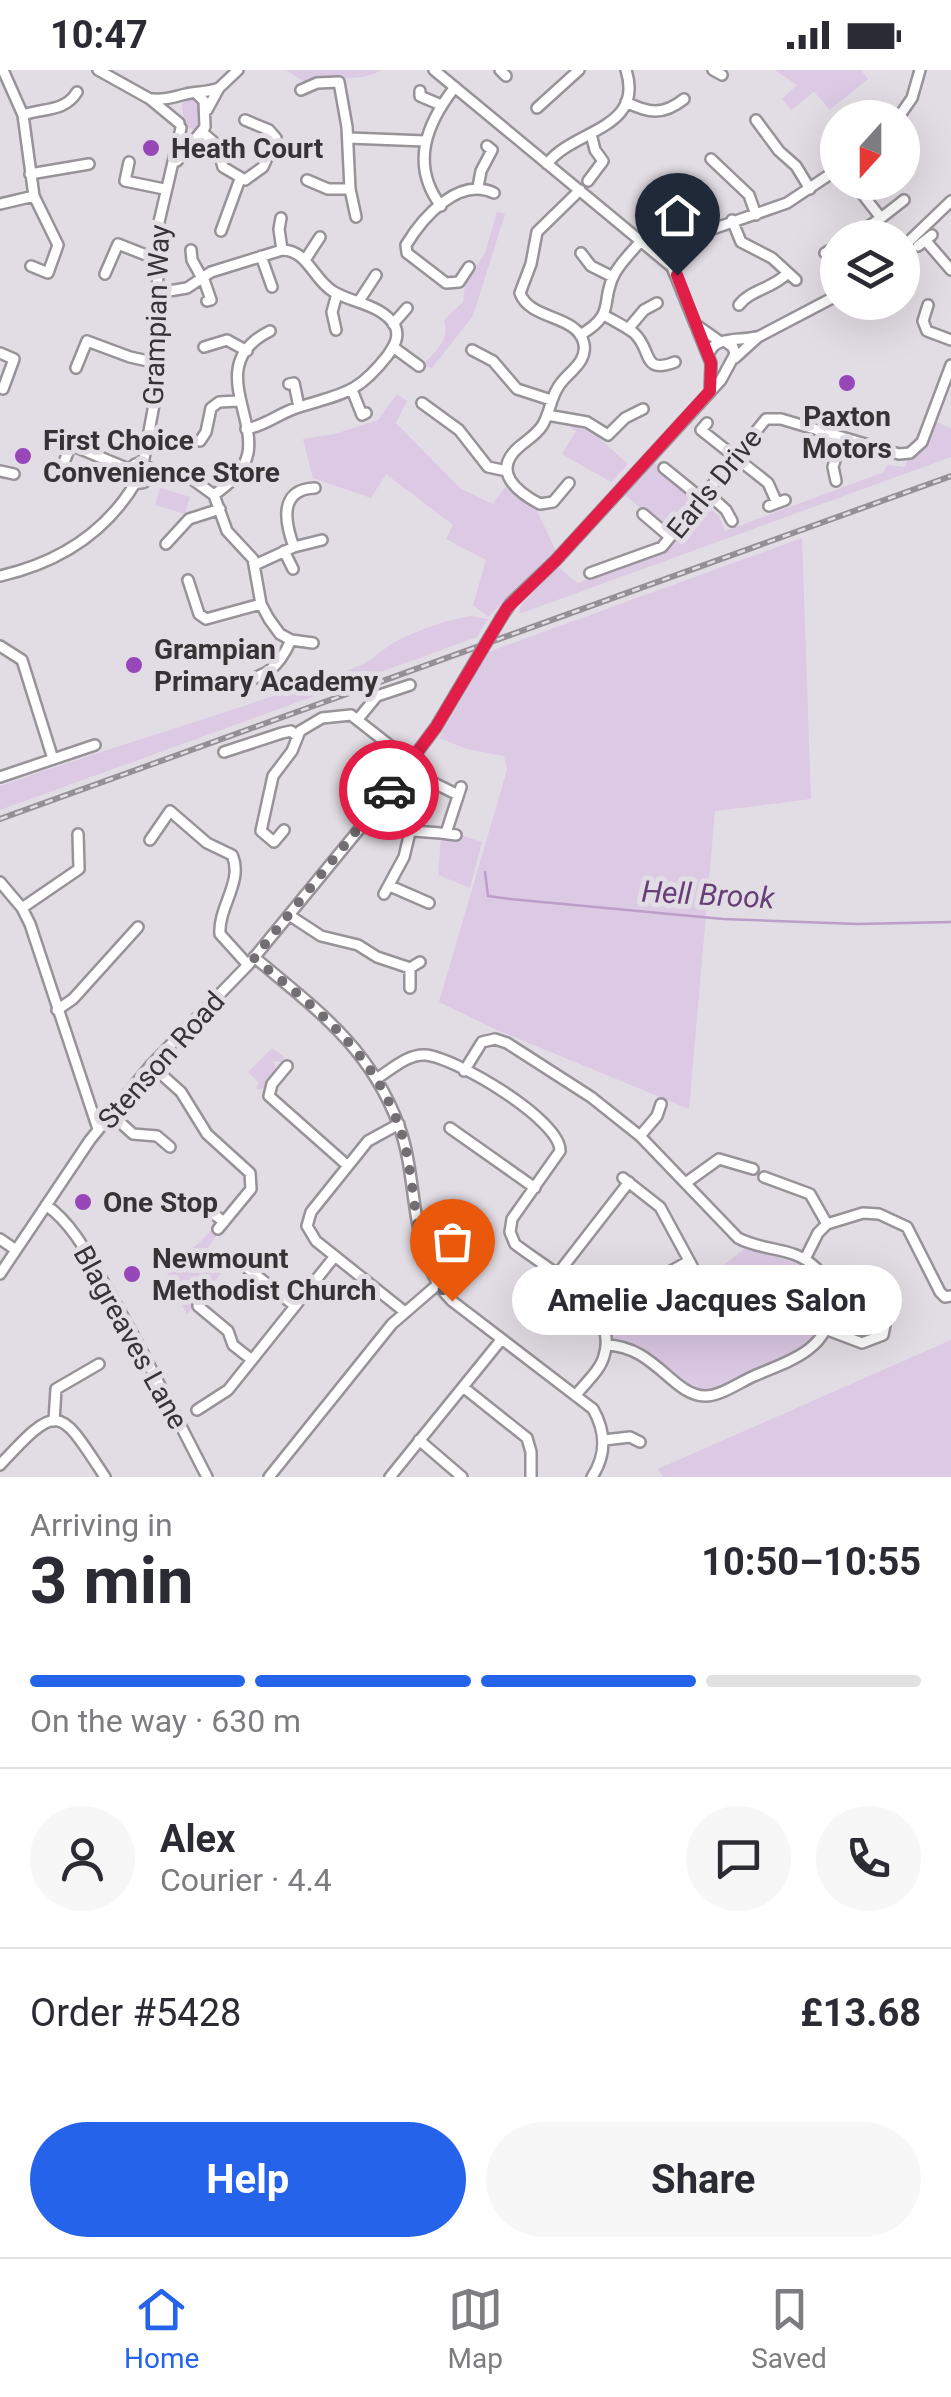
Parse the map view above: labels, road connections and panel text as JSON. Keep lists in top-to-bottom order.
{
  "streets": {
    "street": [
      "Grampian Way",
      "Earls Drive",
      "Stenson Road",
      "Blagreaves Lane"
    ]
  },
  "crossings": [
    ["Stenson Road", "Blagreaves Lane"]
  ],
  "water": ["Hell Brook"],
  "places": [
    "Heath Court",
    "Paxton Motors",
    "First Choice Convenience Store",
    "Grampian Primary Academy",
    "One Stop",
    "Newmount Methodist Church",
    "Amelie Jacques Salon"
  ],
  "north": "bottom",
  "page": {
    "status": "10:47",
    "bubble": "Amelie Jacques Salon",
    "heading": ["3 min", "Arriving in", "10:50–10:55"],
    "panel": [
      "Alex",
      "Courier · 4.4",
      "Order #5428",
      "£13.68"
    ],
    "bar": "On the way · 630 m",
    "buttons": ["Help", "Share"],
    "tabs": ["Home", "Map", "Saved"]
  }
}
